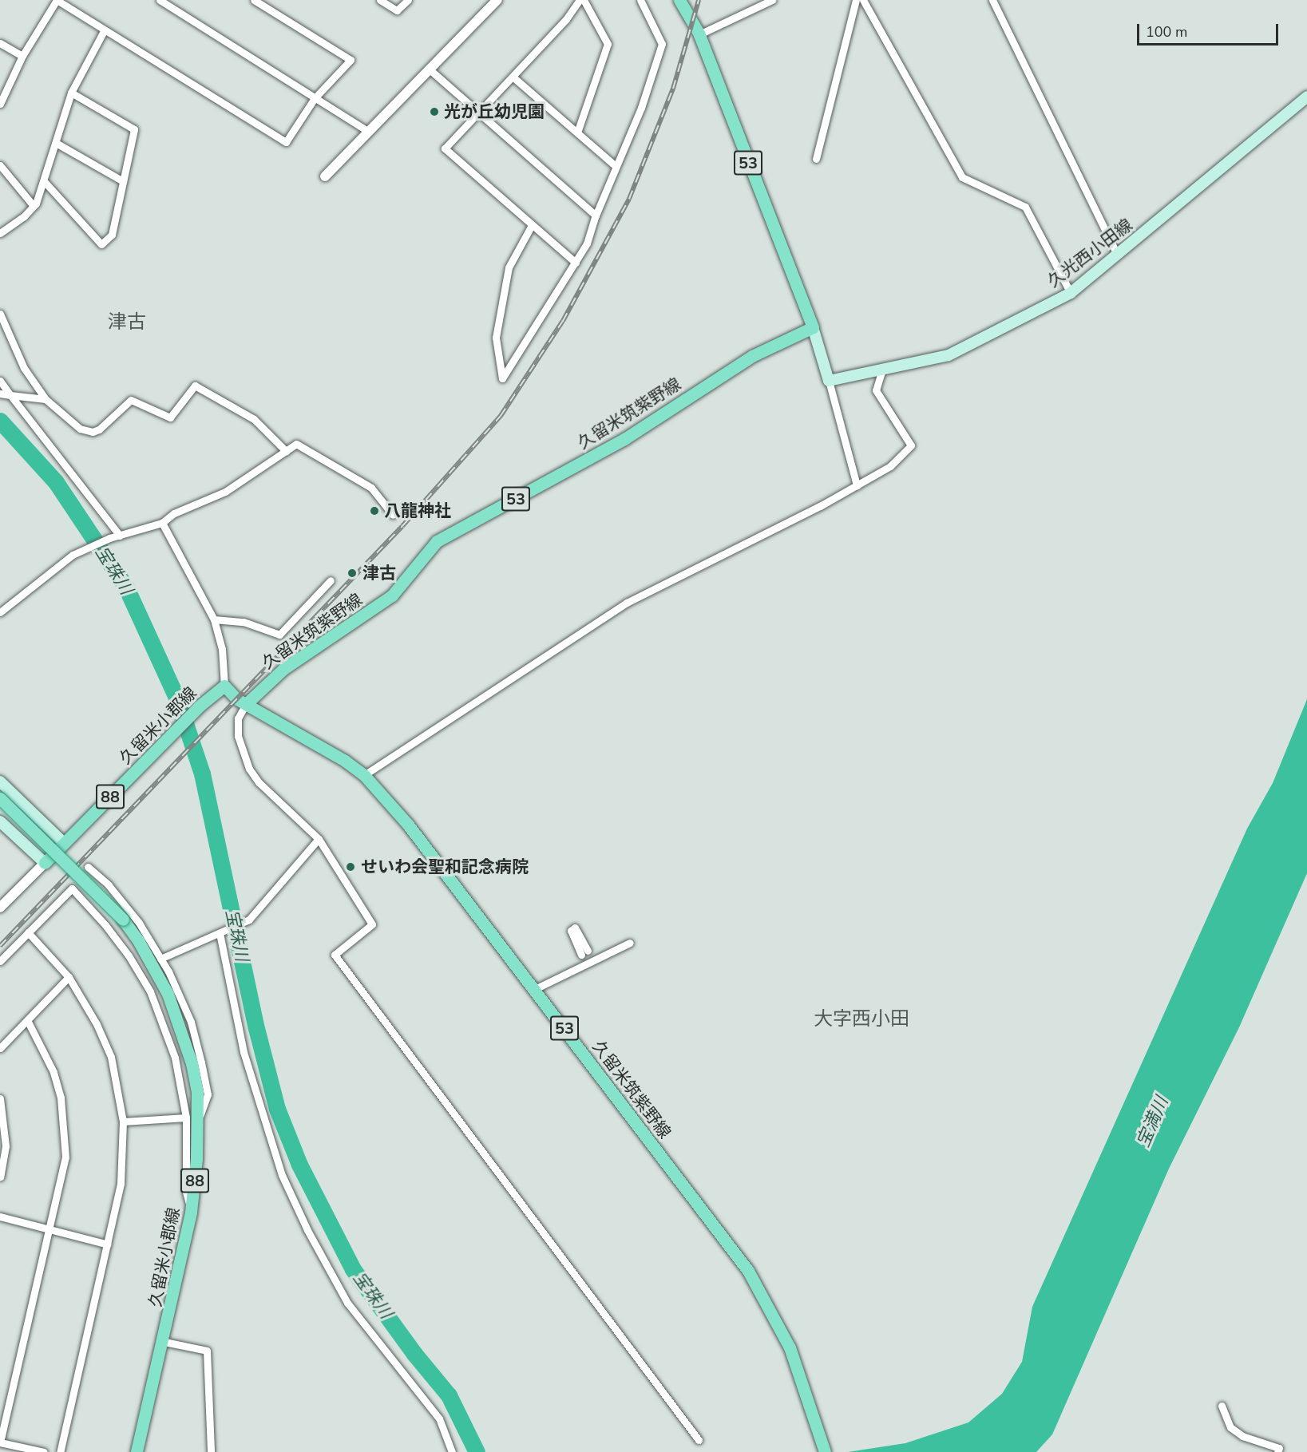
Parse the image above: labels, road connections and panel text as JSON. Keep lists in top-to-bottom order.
{
  "streets": {
    "main road": [
      "53",
      "久光西小田線",
      "久留米筑紫野線",
      "久留米小郡線",
      "88"
    ]
  },
  "crossings": [
    ["53", "久留米筑紫野線"]
  ],
  "districts": ["津古", "大字西小田"],
  "water": ["宝珠川", "宝満川"],
  "places": [
    "光が丘幼児園",
    "八龍神社",
    "津古",
    "せいわ会聖和記念病院"
  ],
  "scale_bar": "100 m"
}
